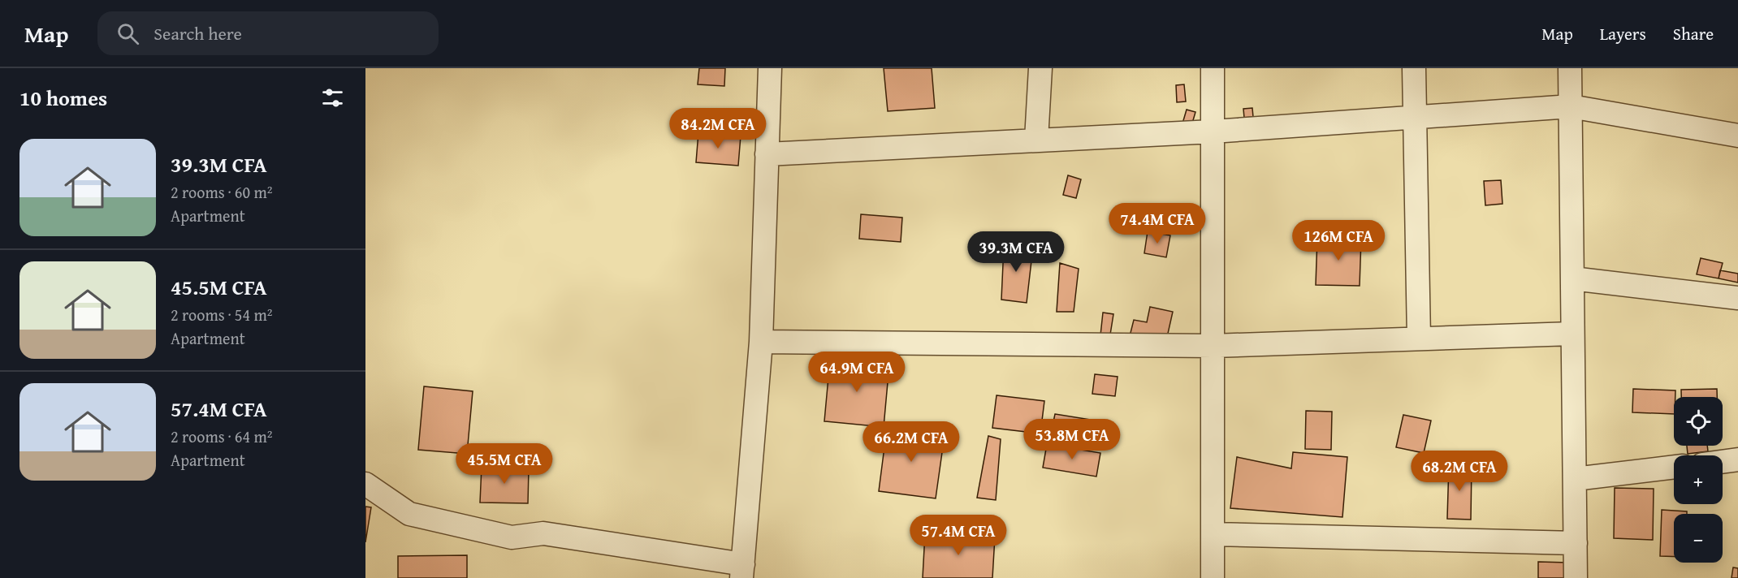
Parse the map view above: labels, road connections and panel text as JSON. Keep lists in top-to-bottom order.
{
  "page": {
    "header": "Map",
    "search": "Search here",
    "nav": ["Map", "Layers", "Share"],
    "heading": "10 homes",
    "price": [
      "84.2M CFA",
      "74.4M CFA",
      "126M CFA",
      "39.3M CFA",
      "64.9M CFA",
      "53.8M CFA",
      "66.2M CFA",
      "45.5M CFA",
      "68.2M CFA",
      "57.4M CFA"
    ],
    "list": [
      {
        "name": "39.3M CFA",
        "note": "2 rooms · 60 m² · Apartment"
      },
      {
        "name": "45.5M CFA",
        "note": "2 rooms · 54 m² · Apartment"
      },
      {
        "name": "57.4M CFA",
        "note": "2 rooms · 64 m² · Apartment"
      }
    ],
    "map_buttons": ["+", "−"]
  }
}
